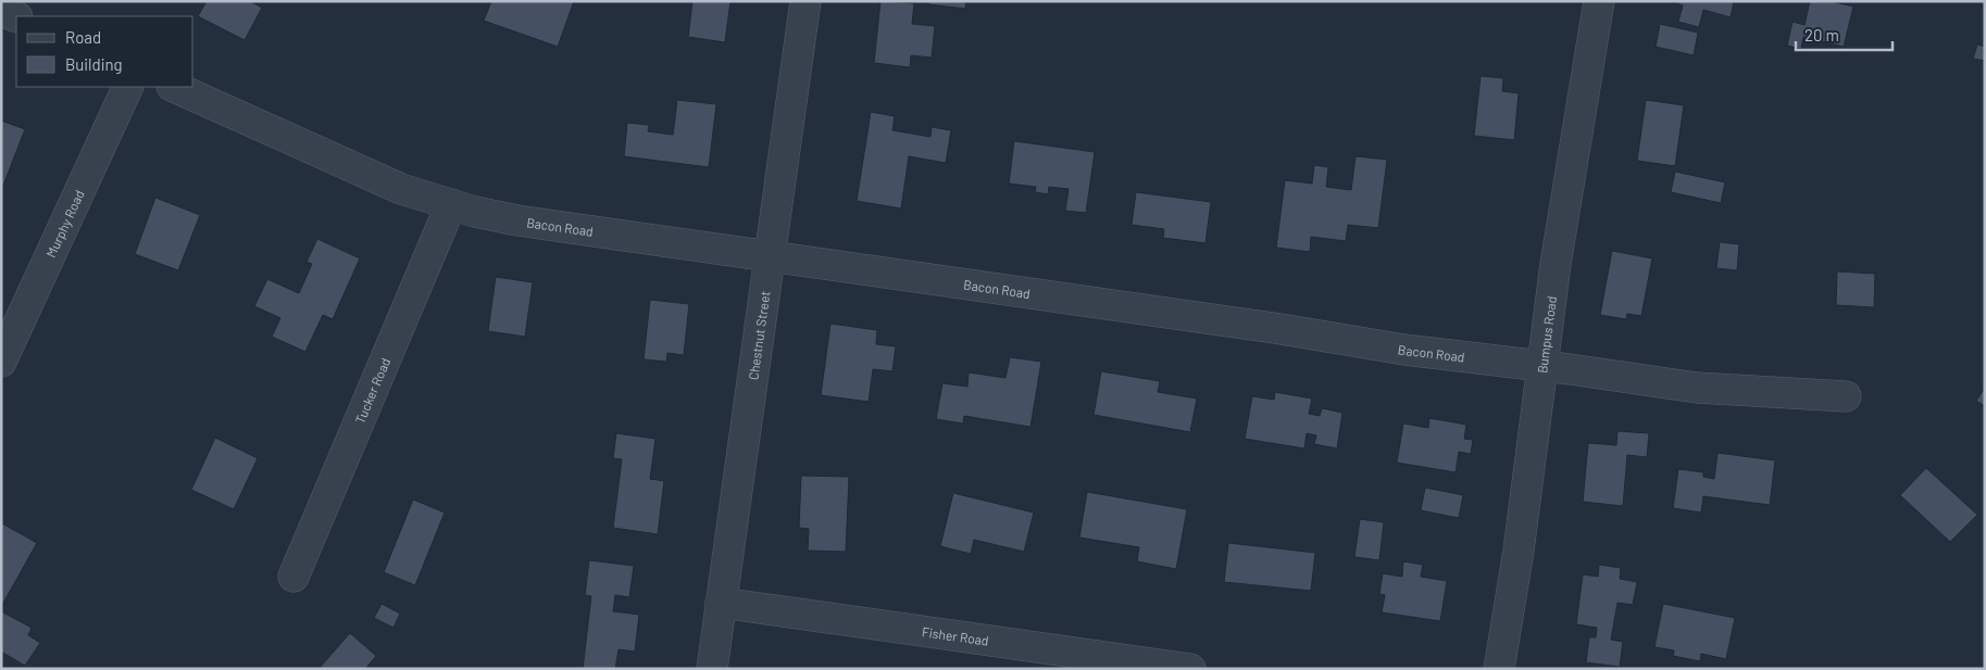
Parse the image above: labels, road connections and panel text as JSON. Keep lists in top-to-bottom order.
{
  "streets": {
    "street": [
      "Murphy Road",
      "Bacon Road",
      "Chestnut Street",
      "Bumpus Road",
      "Tucker Road",
      "Fisher Road"
    ]
  },
  "crossings": [
    ["Bacon Road", "Chestnut Street"],
    ["Bacon Road", "Bumpus Road"],
    ["Bacon Road", "Tucker Road"],
    ["Chestnut Street", "Fisher Road"]
  ],
  "legend": ["Road", "Building"],
  "scale_bar": "20 m"
}
